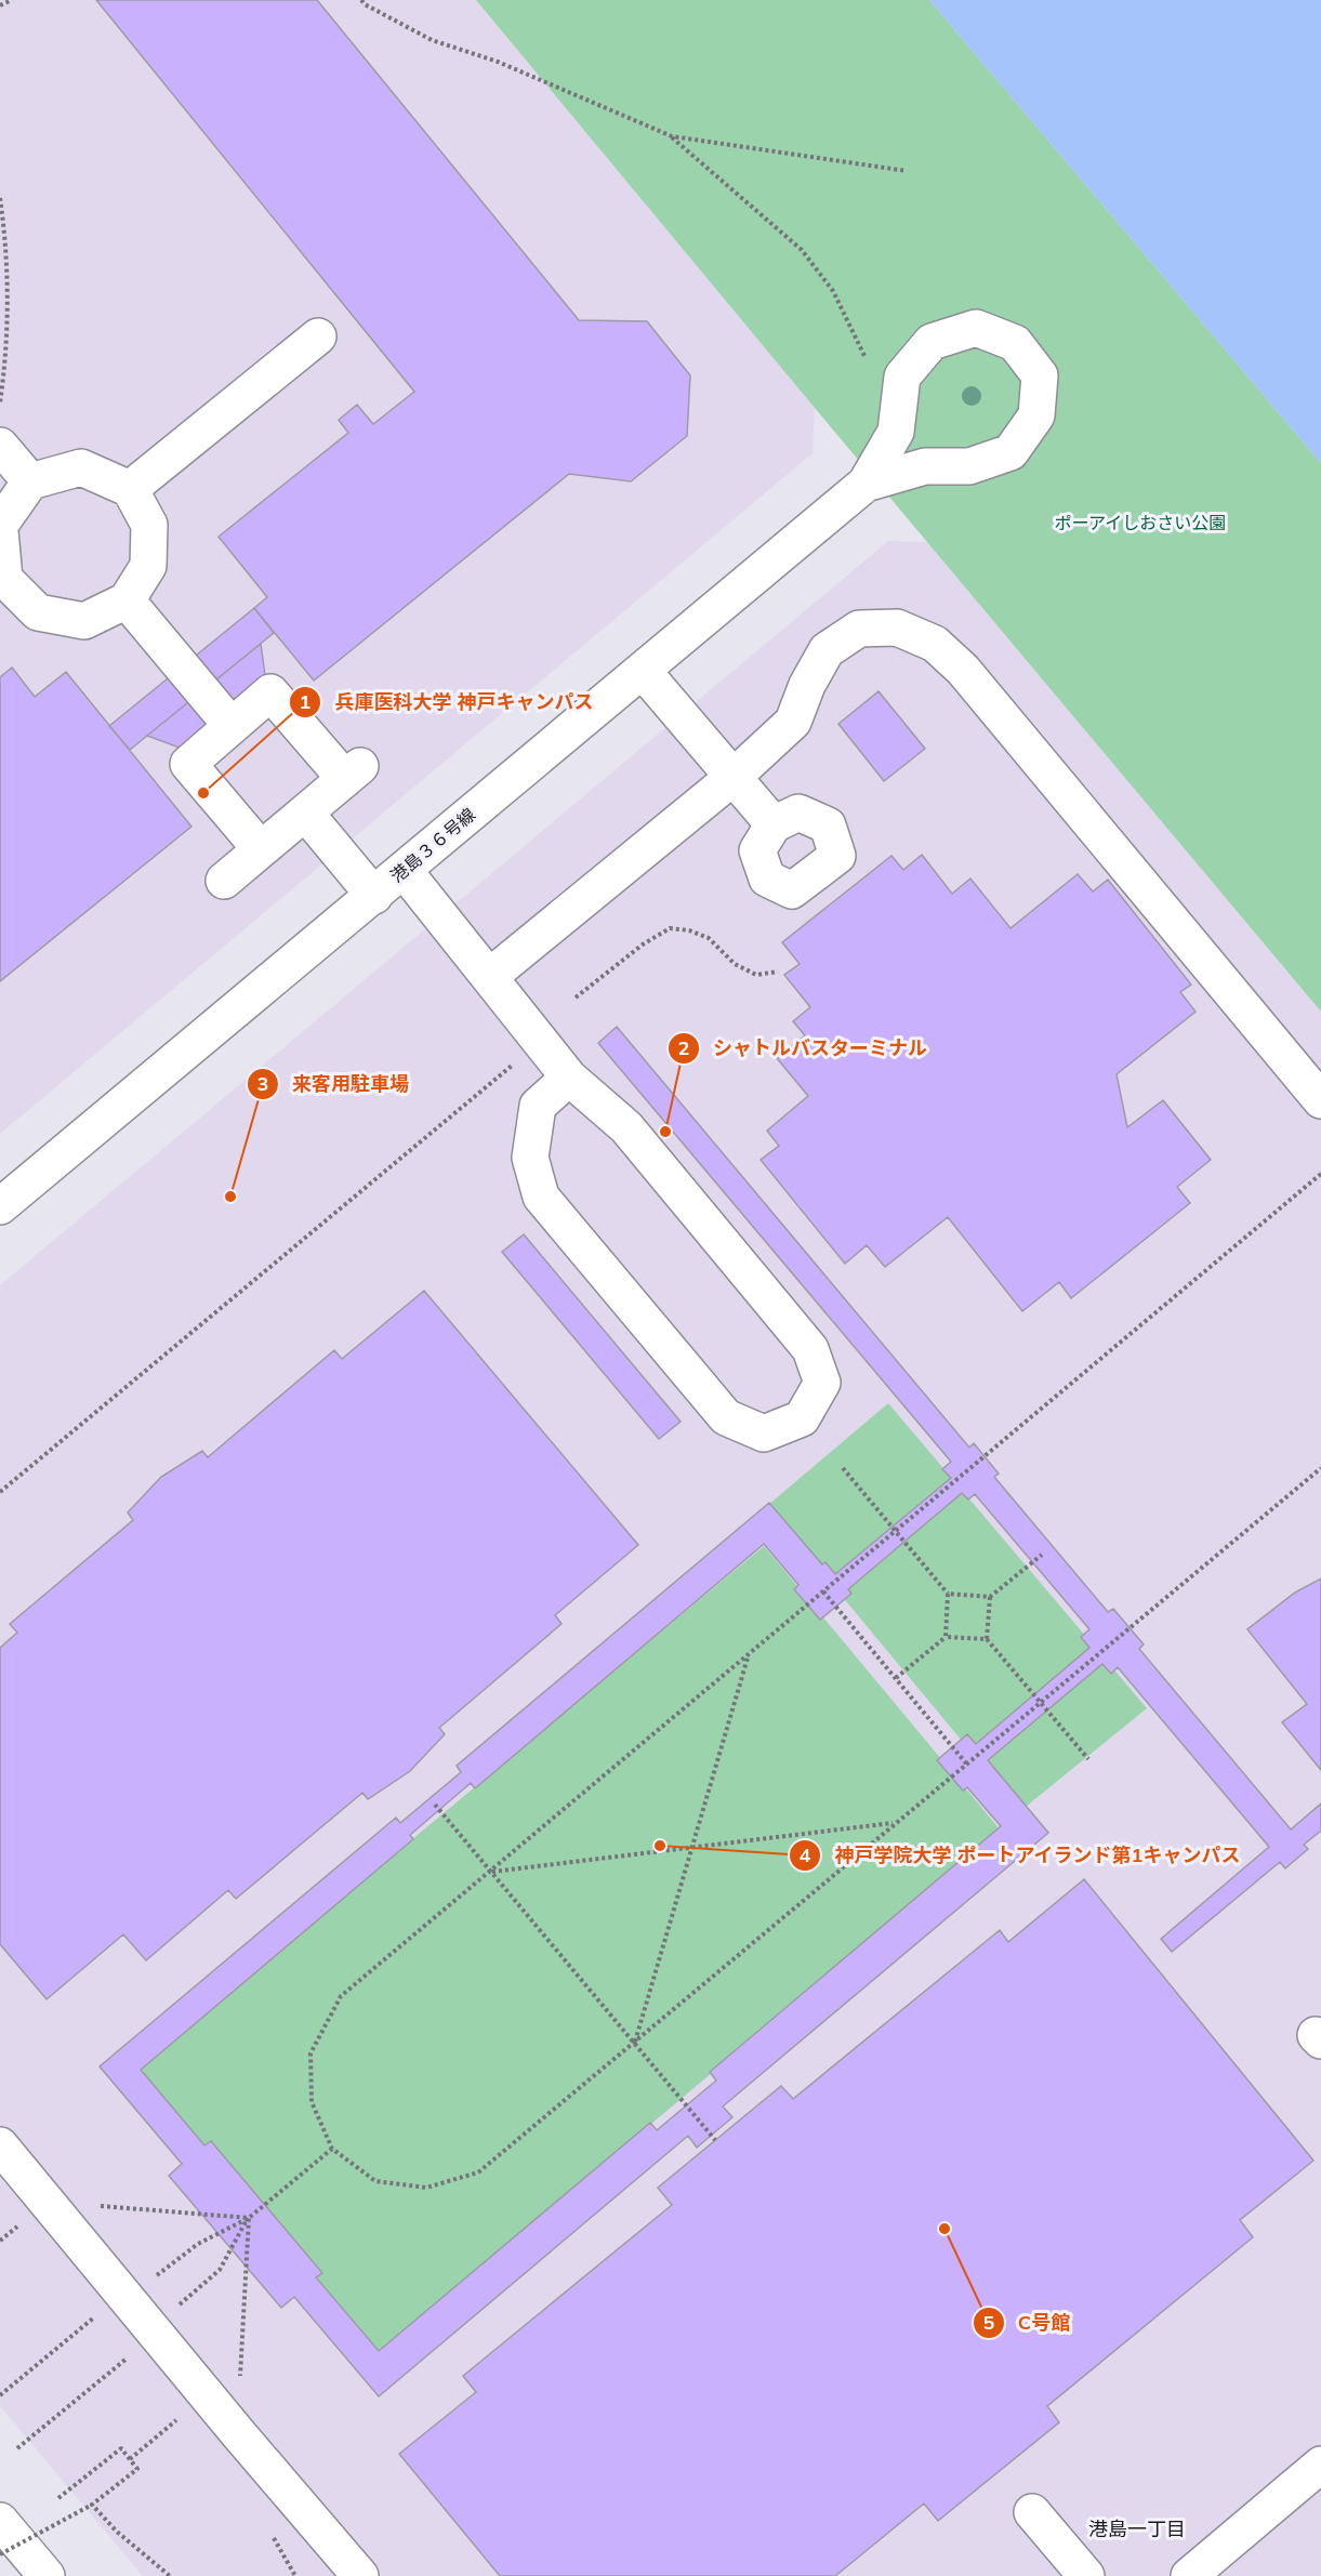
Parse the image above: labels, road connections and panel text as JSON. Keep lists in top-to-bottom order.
{
  "streets": {
    "street": ["港島３６号線"]
  },
  "districts": ["港島一丁目"],
  "parks": ["ポーアイしおさい公園"],
  "places": [
    "兵庫医科大学 神戸キャンパス",
    "シャトルバスターミナル",
    "来客用駐車場",
    "神戸学院大学 ポートアイランド第1キャンパス",
    "C号館"
  ]
}
